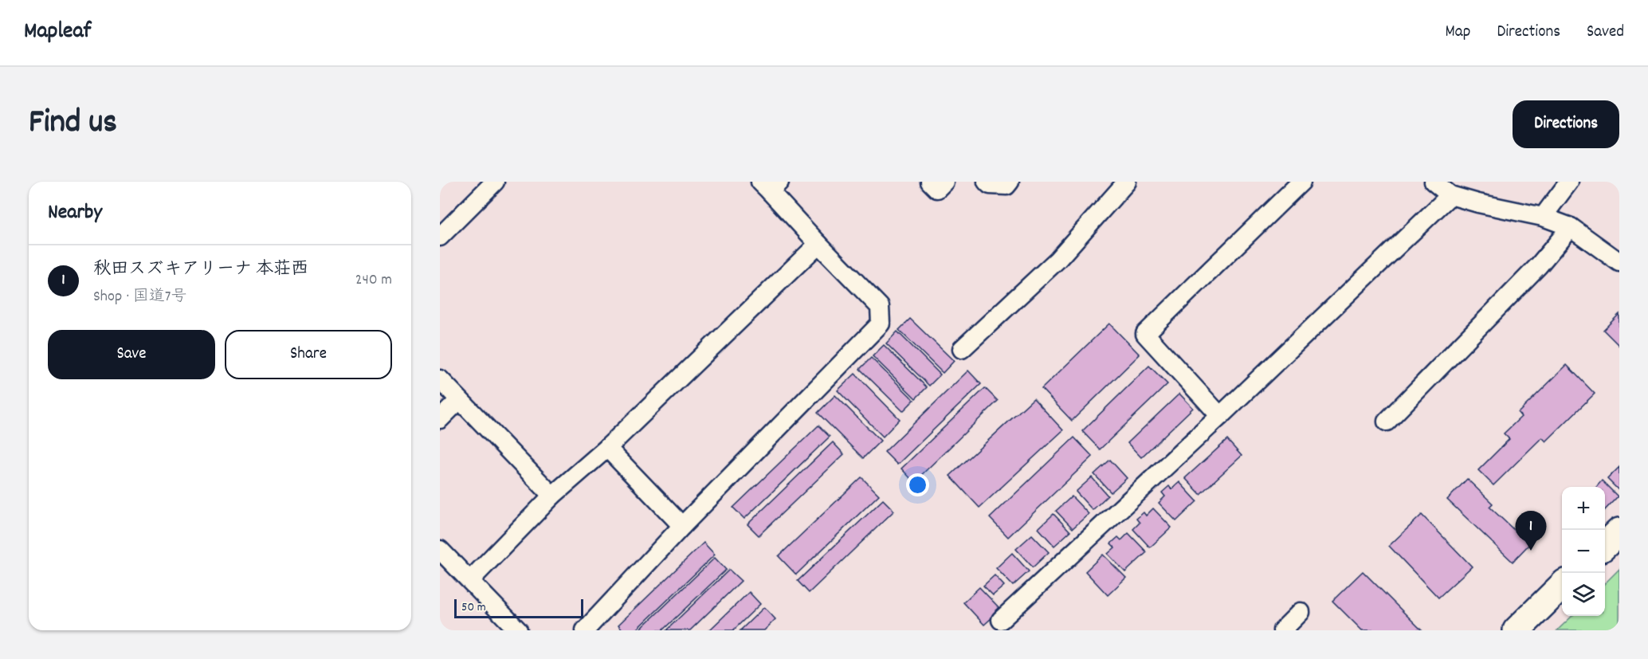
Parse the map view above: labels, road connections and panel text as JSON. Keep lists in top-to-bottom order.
{
  "scale_bar": "50 m",
  "page": {
    "header": "Mapleaf",
    "nav": ["Map", "Directions", "Saved"],
    "title": "Find us",
    "buttons": [
      "Directions",
      ["Save", "Share"]
    ],
    "heading": "Nearby",
    "list": [
      {
        "mark": "1",
        "name": "秋田スズキアリーナ 本荘西",
        "note": "Shop · 国道7号",
        "value": "240 m"
      }
    ],
    "map_buttons": ["+", "−"],
    "pins": "1",
    "scale": "50 m"
  }
}
